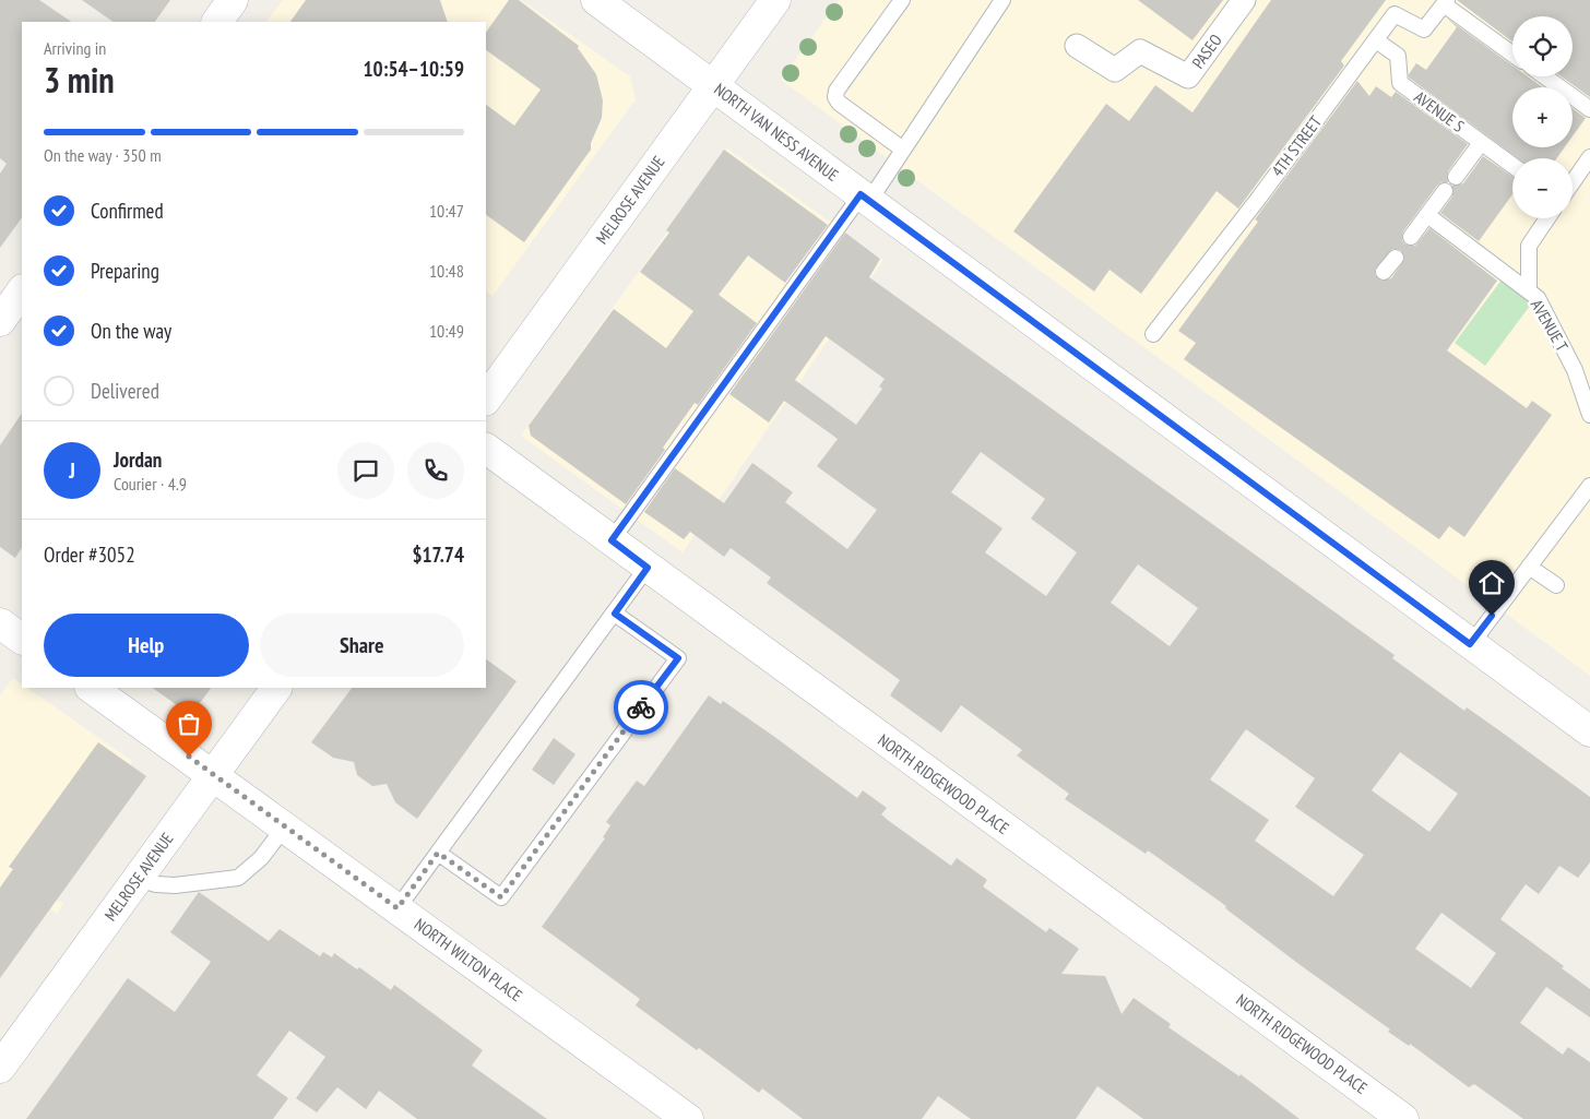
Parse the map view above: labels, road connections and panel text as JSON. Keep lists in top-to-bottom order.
{
  "streets": {
    "street": [
      "PASEO",
      "NORTH VAN NESS AVENUE",
      "MELROSE AVENUE",
      "NORTH RIDGEWOOD PLACE",
      "NORTH WILTON PLACE"
    ],
    "lane": ["AVENUE S", "4TH STREET", "AVENUE T"]
  },
  "crossings": [
    ["AVENUE S", "4TH STREET"],
    ["NORTH VAN NESS AVENUE", "MELROSE AVENUE"],
    ["MELROSE AVENUE", "NORTH WILTON PLACE"]
  ],
  "page": {
    "map_buttons": ["+", "−"],
    "heading": ["3 min", "Arriving in", "10:54–10:59"],
    "panel": [
      "Jordan",
      "Courier · 4.9",
      "Order #3052",
      "$17.74"
    ],
    "bar": "On the way · 350 m",
    "list": [
      ["Confirmed", "10:47"],
      ["Preparing", "10:48"],
      ["On the way", "10:49"],
      "Delivered"
    ],
    "round": "J",
    "buttons": ["Help", "Share"]
  }
}
